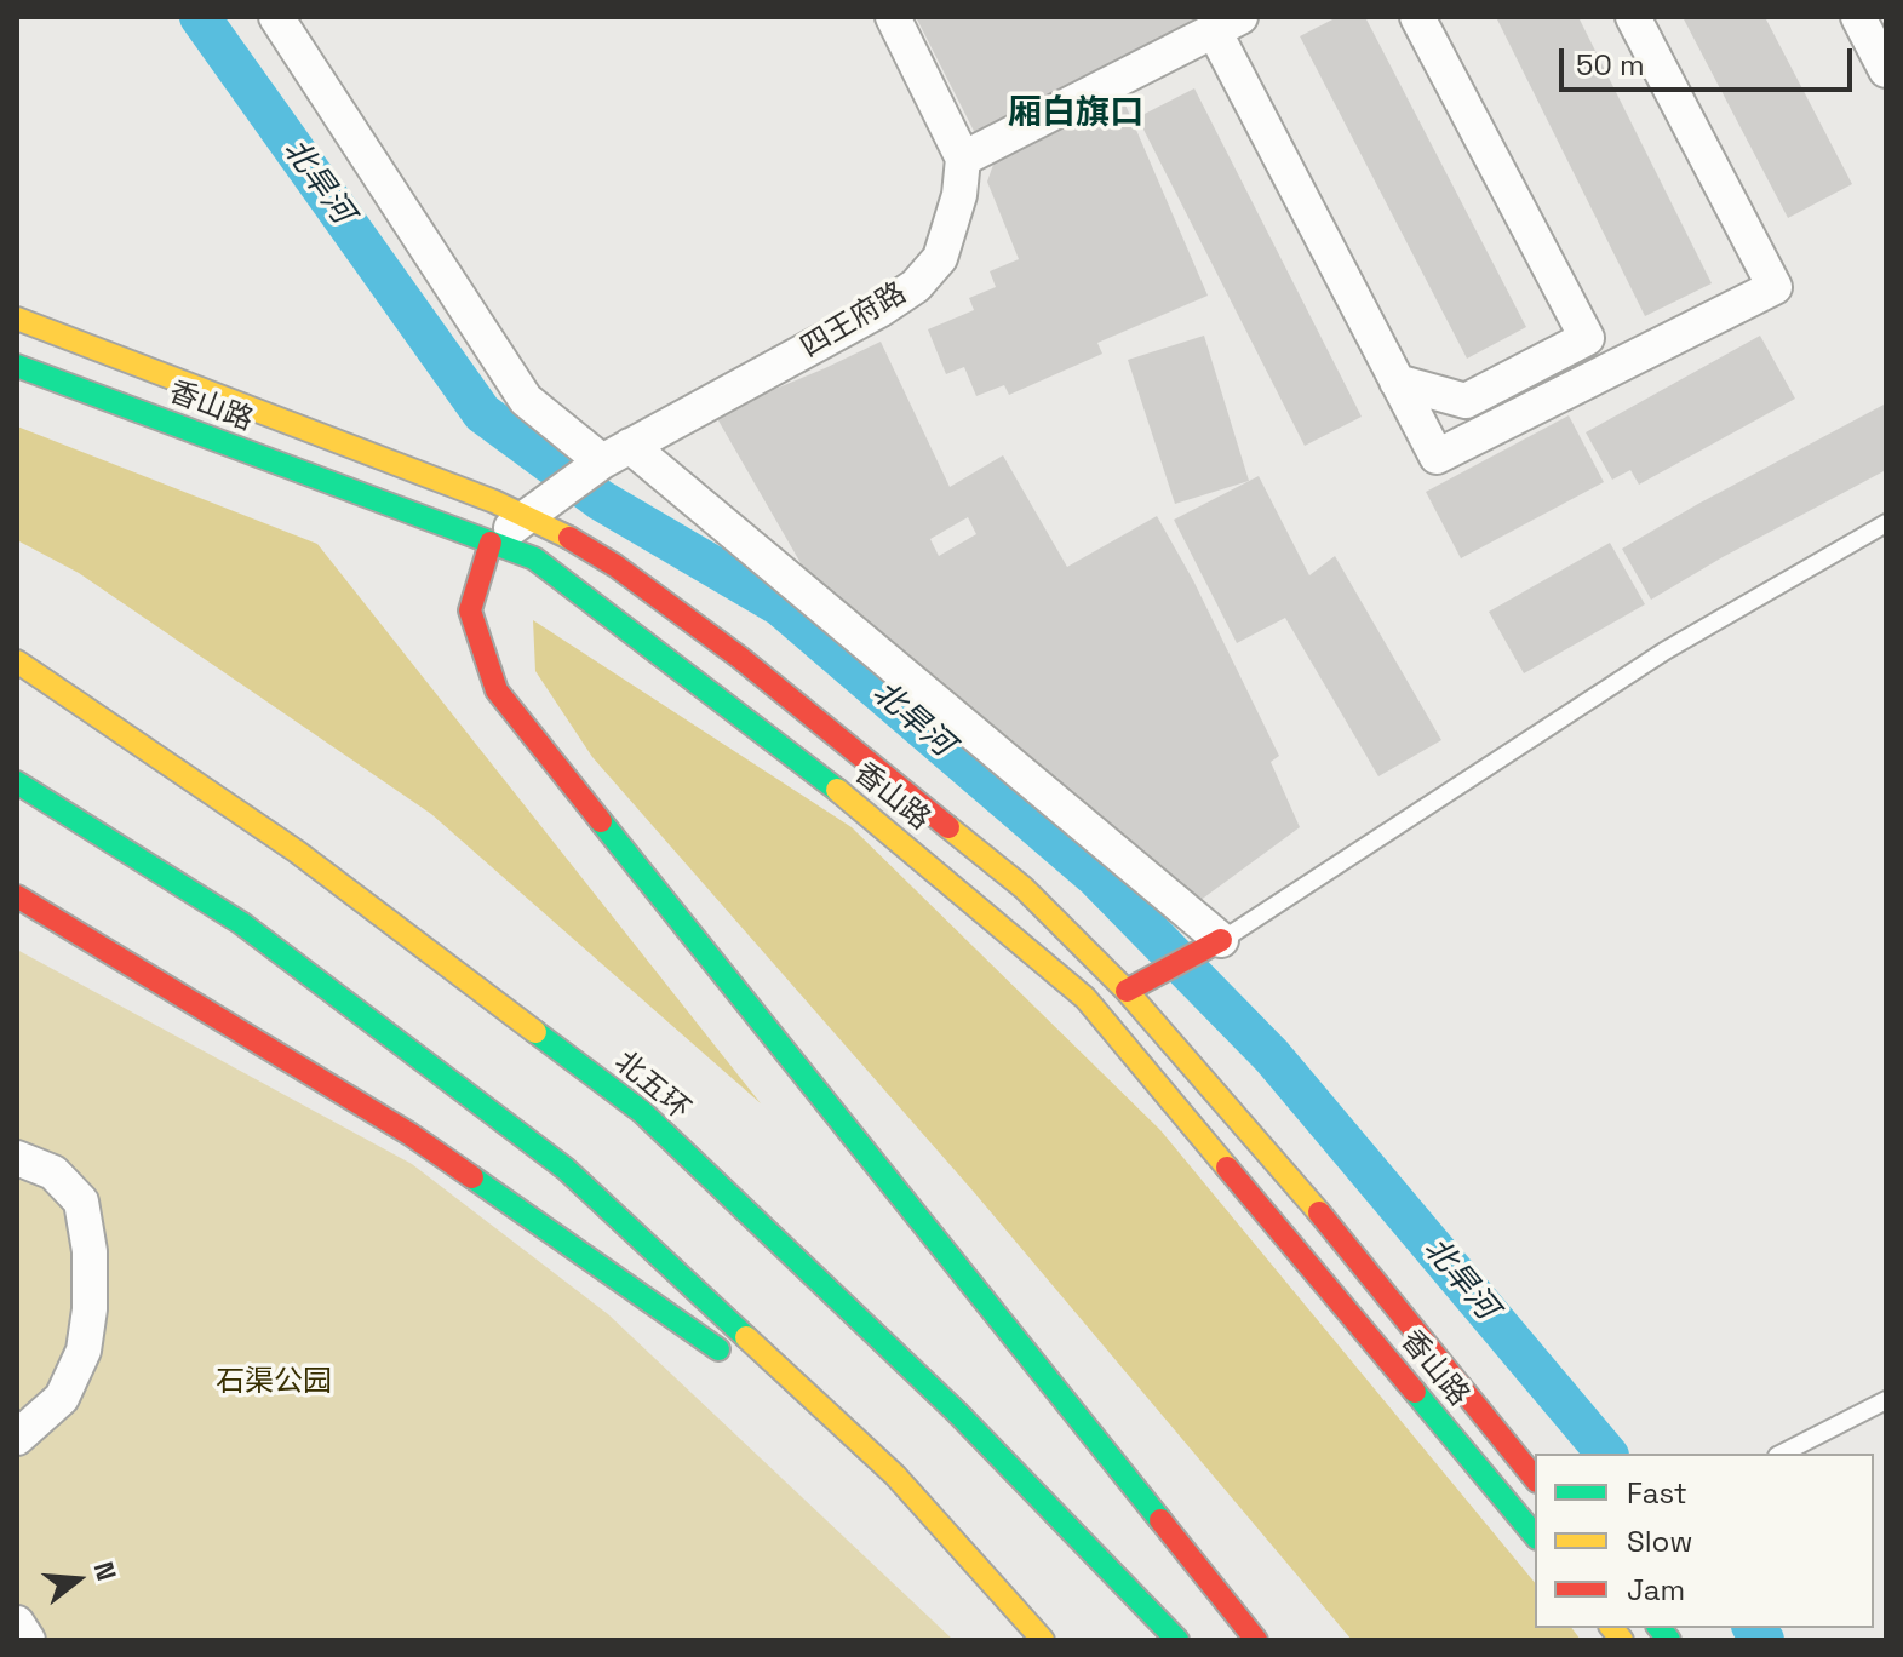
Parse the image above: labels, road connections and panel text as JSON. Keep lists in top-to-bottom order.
{
  "streets": {
    "main road": ["香山路", "北五环"],
    "street": ["四王府路"]
  },
  "crossings": [
    ["四王府路", "香山路"]
  ],
  "districts": ["厢白旗口"],
  "water": ["北旱河"],
  "parks": ["石渠公园"],
  "legend": ["Fast", "Slow", "Jam"],
  "scale_bar": "50 m",
  "north": "right"
}
